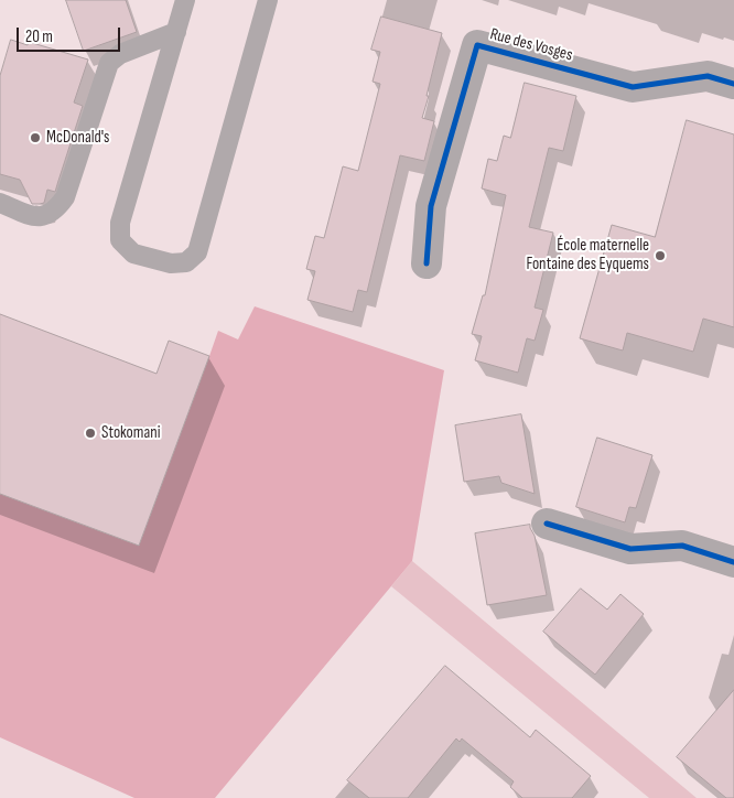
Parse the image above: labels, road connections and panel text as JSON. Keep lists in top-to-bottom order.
{
  "streets": {
    "street": ["Rue des Vosges"]
  },
  "places": ["McDonald's", "École maternelle Fontaine des Eyquems", "Stokomani"],
  "scale_bar": "20 m"
}
